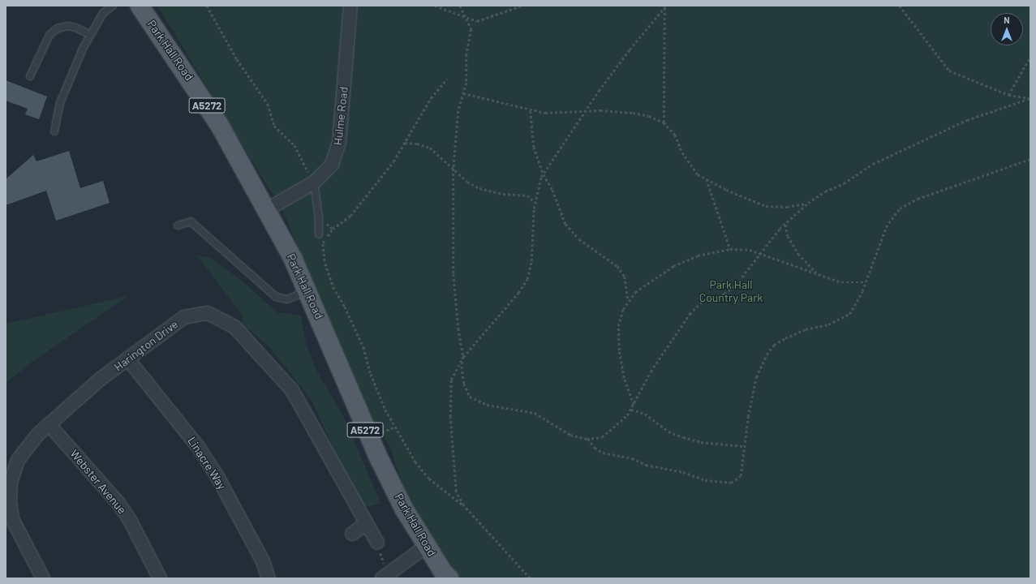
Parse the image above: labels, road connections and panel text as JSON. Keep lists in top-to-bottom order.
{
  "streets": {
    "main road": ["Park Hall Road", "A5272"],
    "street": [
      "Hulme Road",
      "Harington Drive",
      "Linacre Way",
      "Webster Avenue"
    ]
  },
  "crossings": [
    ["Park Hall Road", "Hulme Road"],
    ["Harington Drive", "Linacre Way"],
    ["Harington Drive", "Webster Avenue"]
  ],
  "parks": ["Park Hall Country Park"],
  "north": "top"
}
